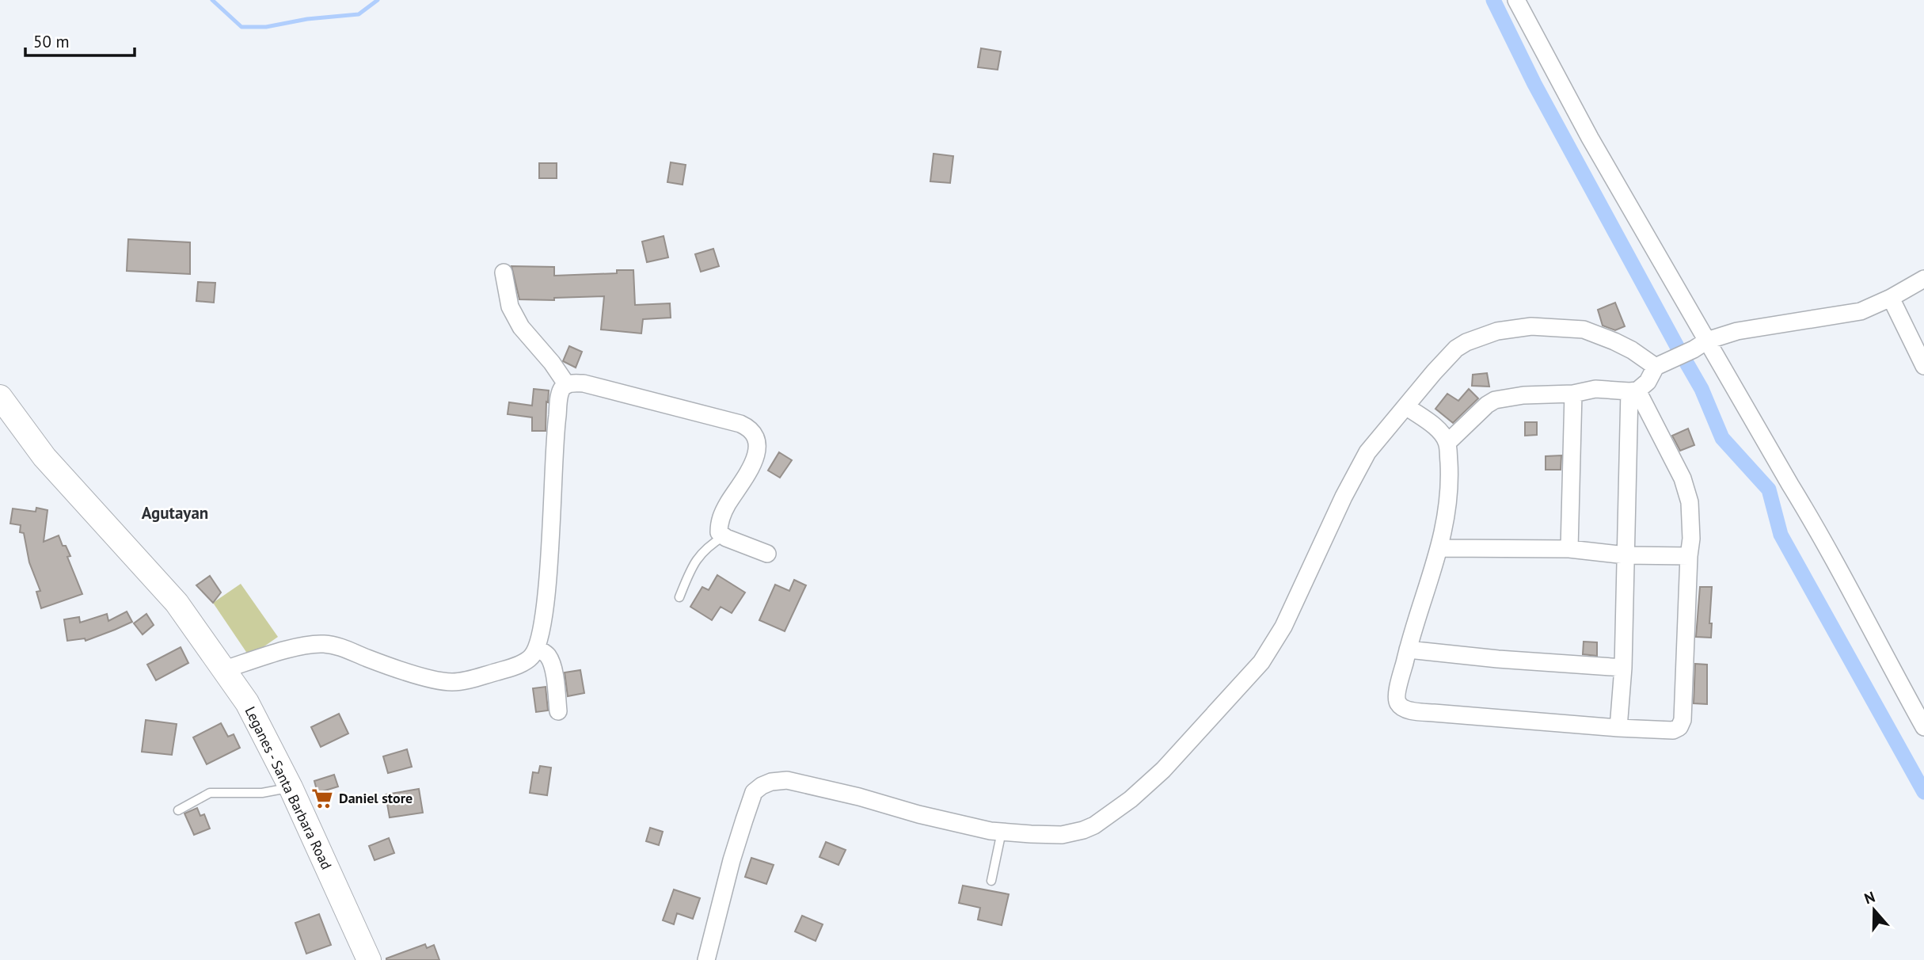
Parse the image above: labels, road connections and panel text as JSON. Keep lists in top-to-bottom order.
{
  "streets": {
    "main road": ["Leganes - Santa Barbara Road"]
  },
  "districts": ["Agutayan"],
  "places": {
    "supermarket": ["Daniel store"]
  },
  "scale_bar": "50 m",
  "north": "top"
}
